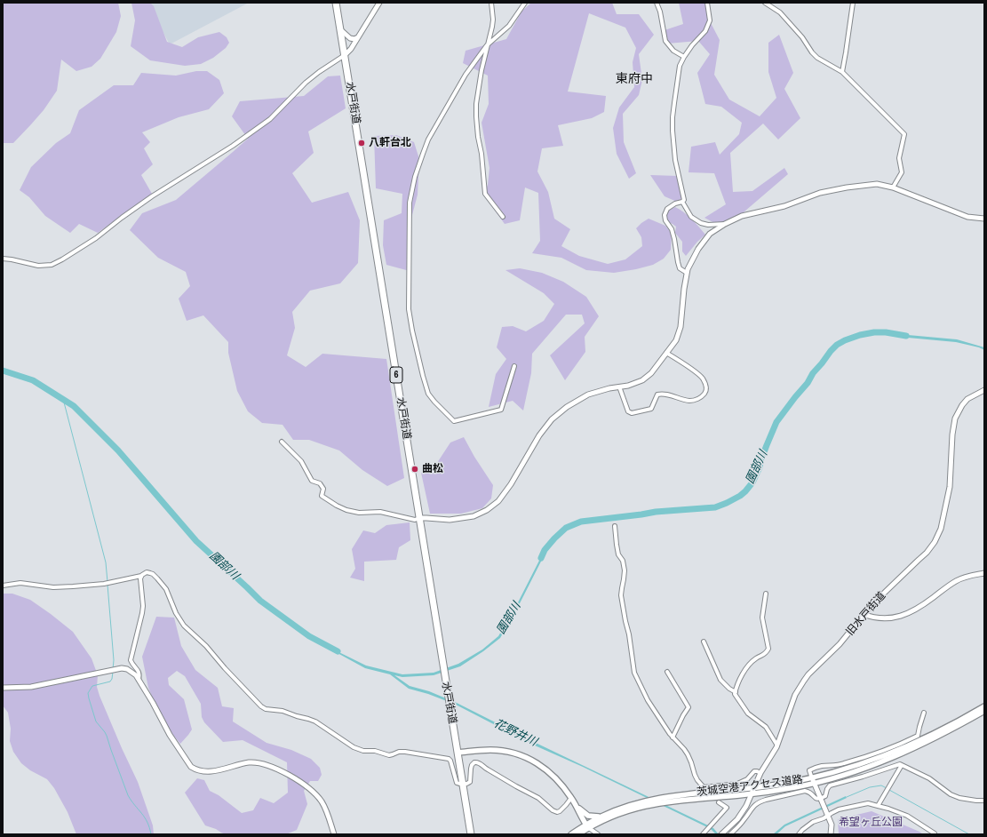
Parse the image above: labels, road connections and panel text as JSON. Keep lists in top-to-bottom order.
{
  "streets": {
    "highway": ["水戸街道", "6"],
    "main road": ["茨城空港アクセス道路"],
    "street": ["旧水戸街道"]
  },
  "crossings": [
    ["旧水戸街道", "茨城空港アクセス道路"]
  ],
  "districts": ["東府中"],
  "water": ["園部川", "花野井川"],
  "parks": ["希望ヶ丘公園"],
  "places": ["八軒台北", "曲松"]
}
